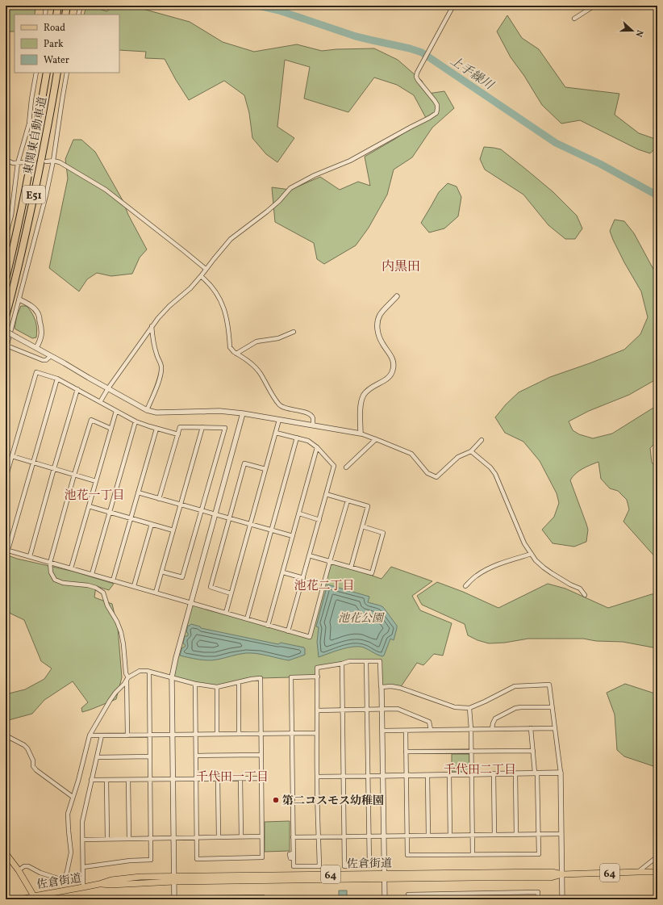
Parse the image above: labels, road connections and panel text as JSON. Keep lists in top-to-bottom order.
{
  "streets": {
    "highway": ["東関東自動車道", "E51"],
    "main road": ["佐倉街道", "64"]
  },
  "districts": [
    "内黒田",
    "池花一丁目",
    "池花二丁目",
    "千代田二丁目",
    "千代田一丁目"
  ],
  "water": ["上手繰川"],
  "parks": ["池花公園"],
  "places": ["第二コスモス幼稚園"],
  "legend": ["Road", "Park", "Water"],
  "north": "right"
}
